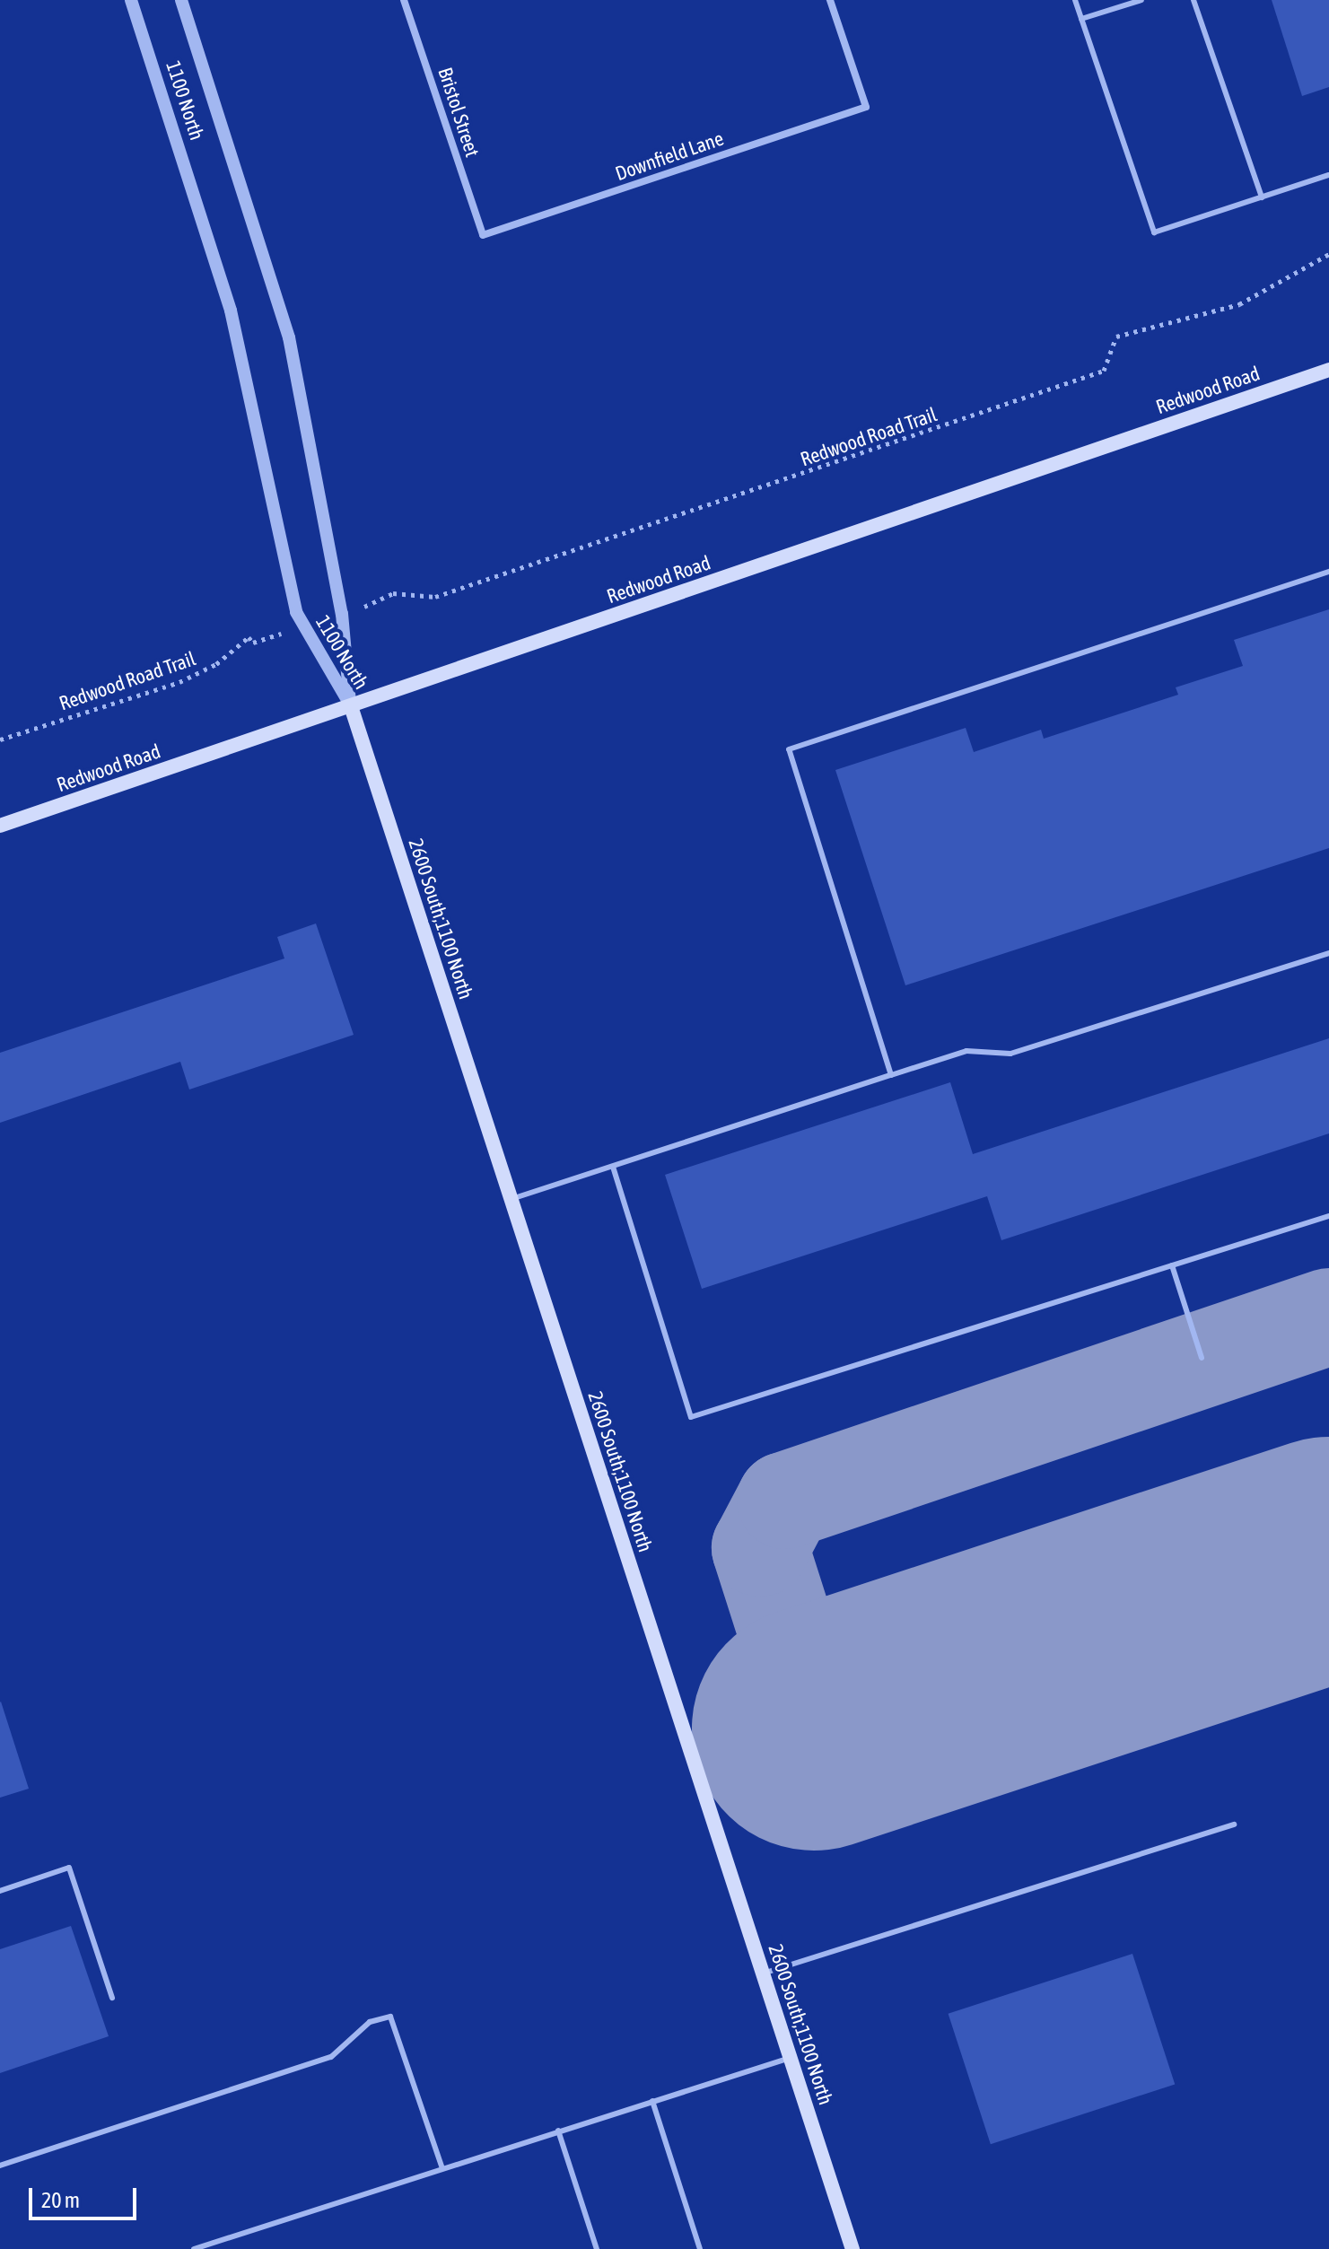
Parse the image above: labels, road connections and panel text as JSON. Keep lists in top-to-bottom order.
{
  "streets": {
    "main road": ["Redwood Road", "2600 South;1100 North"],
    "street": ["1100 North", "Bristol Street", "Downfield Lane"],
    "path": ["Redwood Road Trail"]
  },
  "crossings": [
    ["1100 North", "Redwood Road"],
    ["1100 North", "2600 South;1100 North"],
    ["Bristol Street", "Downfield Lane"],
    ["Redwood Road", "2600 South;1100 North"]
  ],
  "scale_bar": "20 m"
}
